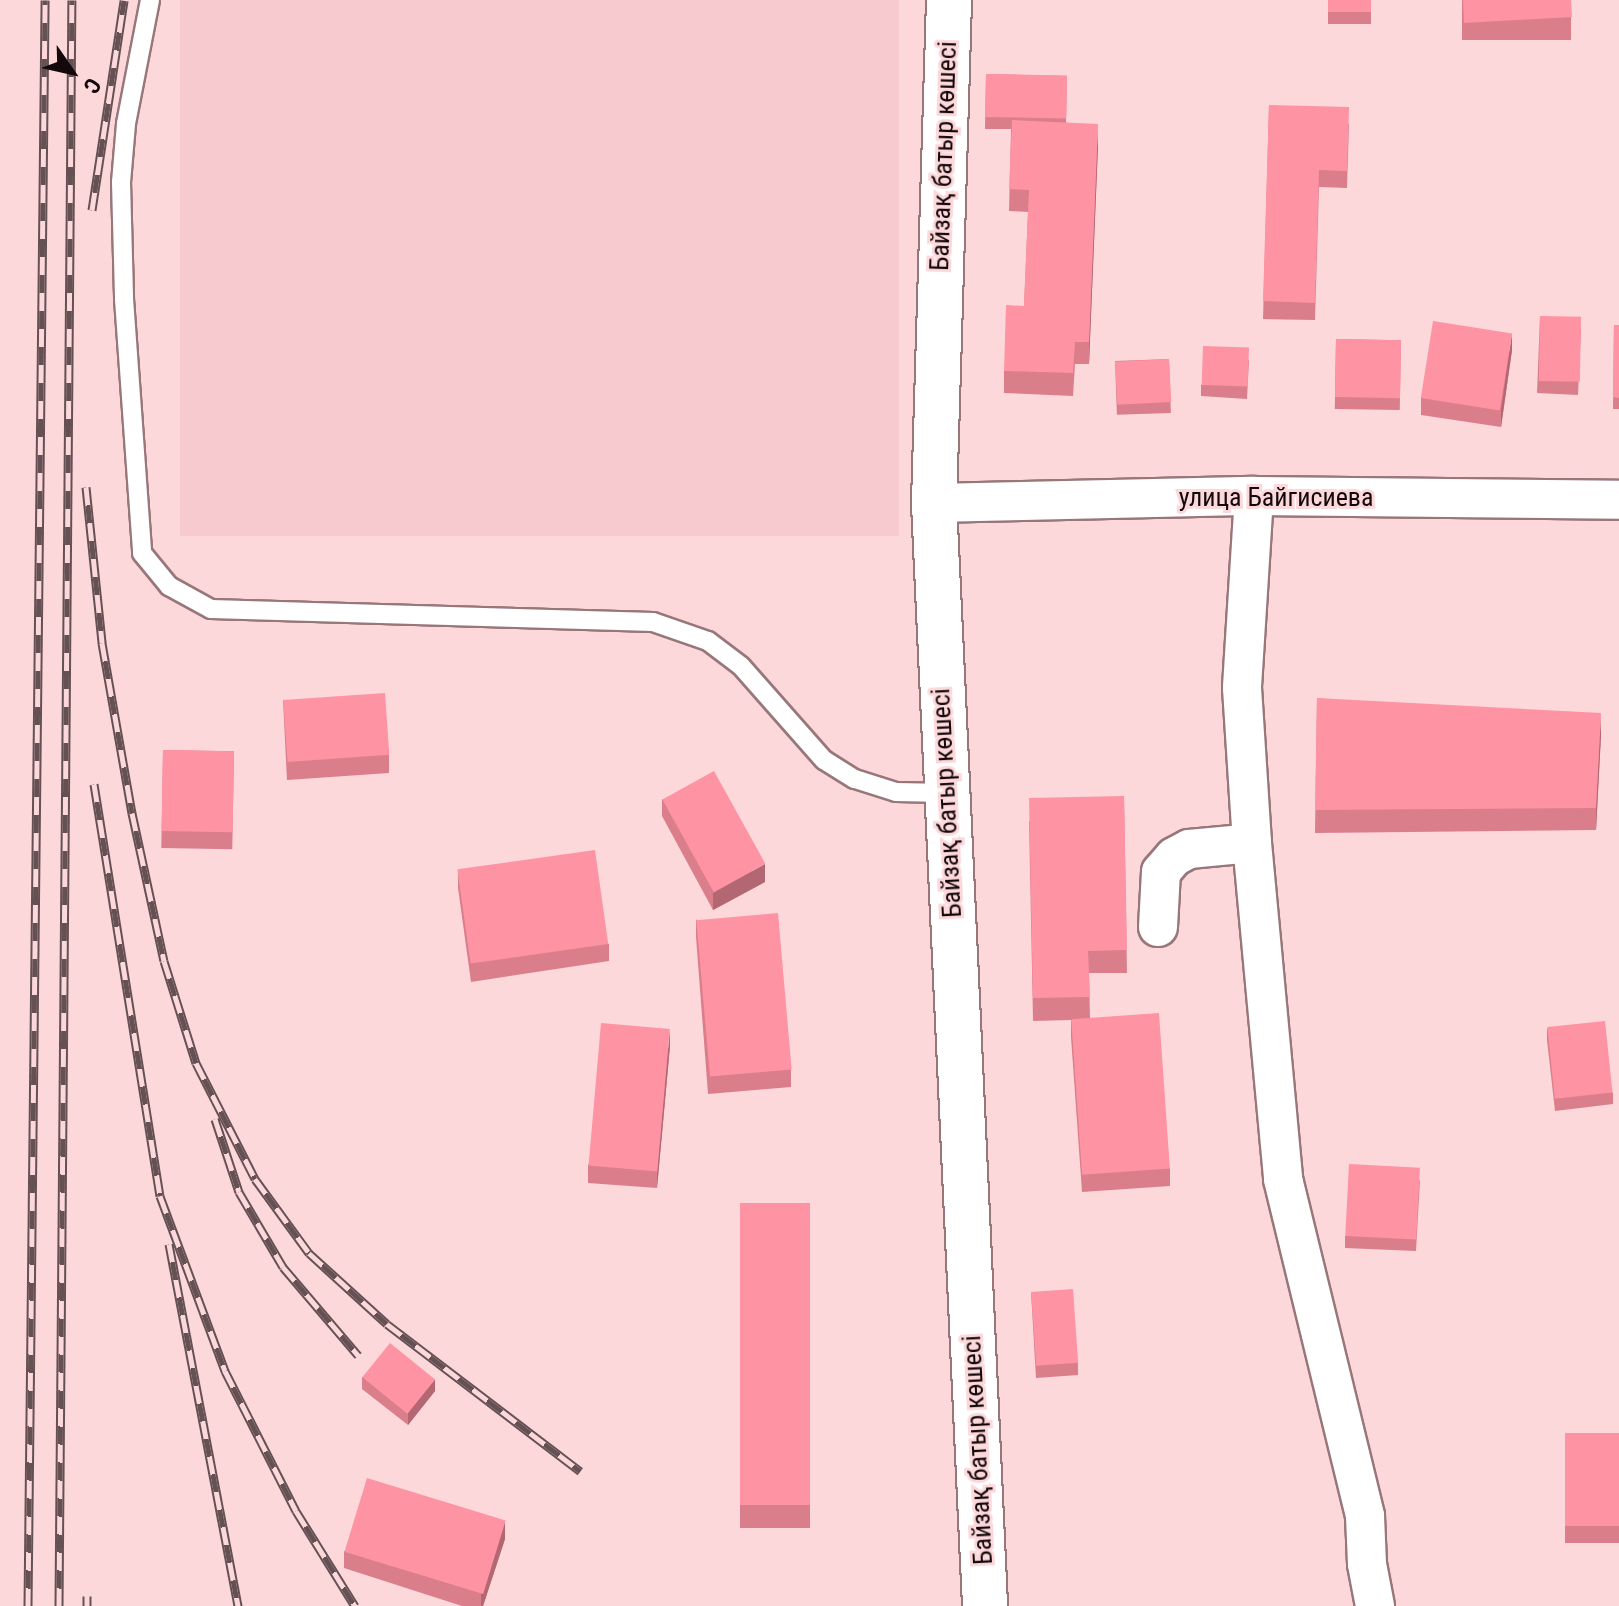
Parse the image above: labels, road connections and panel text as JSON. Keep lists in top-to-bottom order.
{
  "streets": {
    "main road": ["Байзақ батыр көшесі"],
    "street": ["улица Байгисиева"]
  },
  "crossings": [
    ["Байзақ батыр көшесі", "улица Байгисиева"]
  ],
  "north": "bottom right"
}
